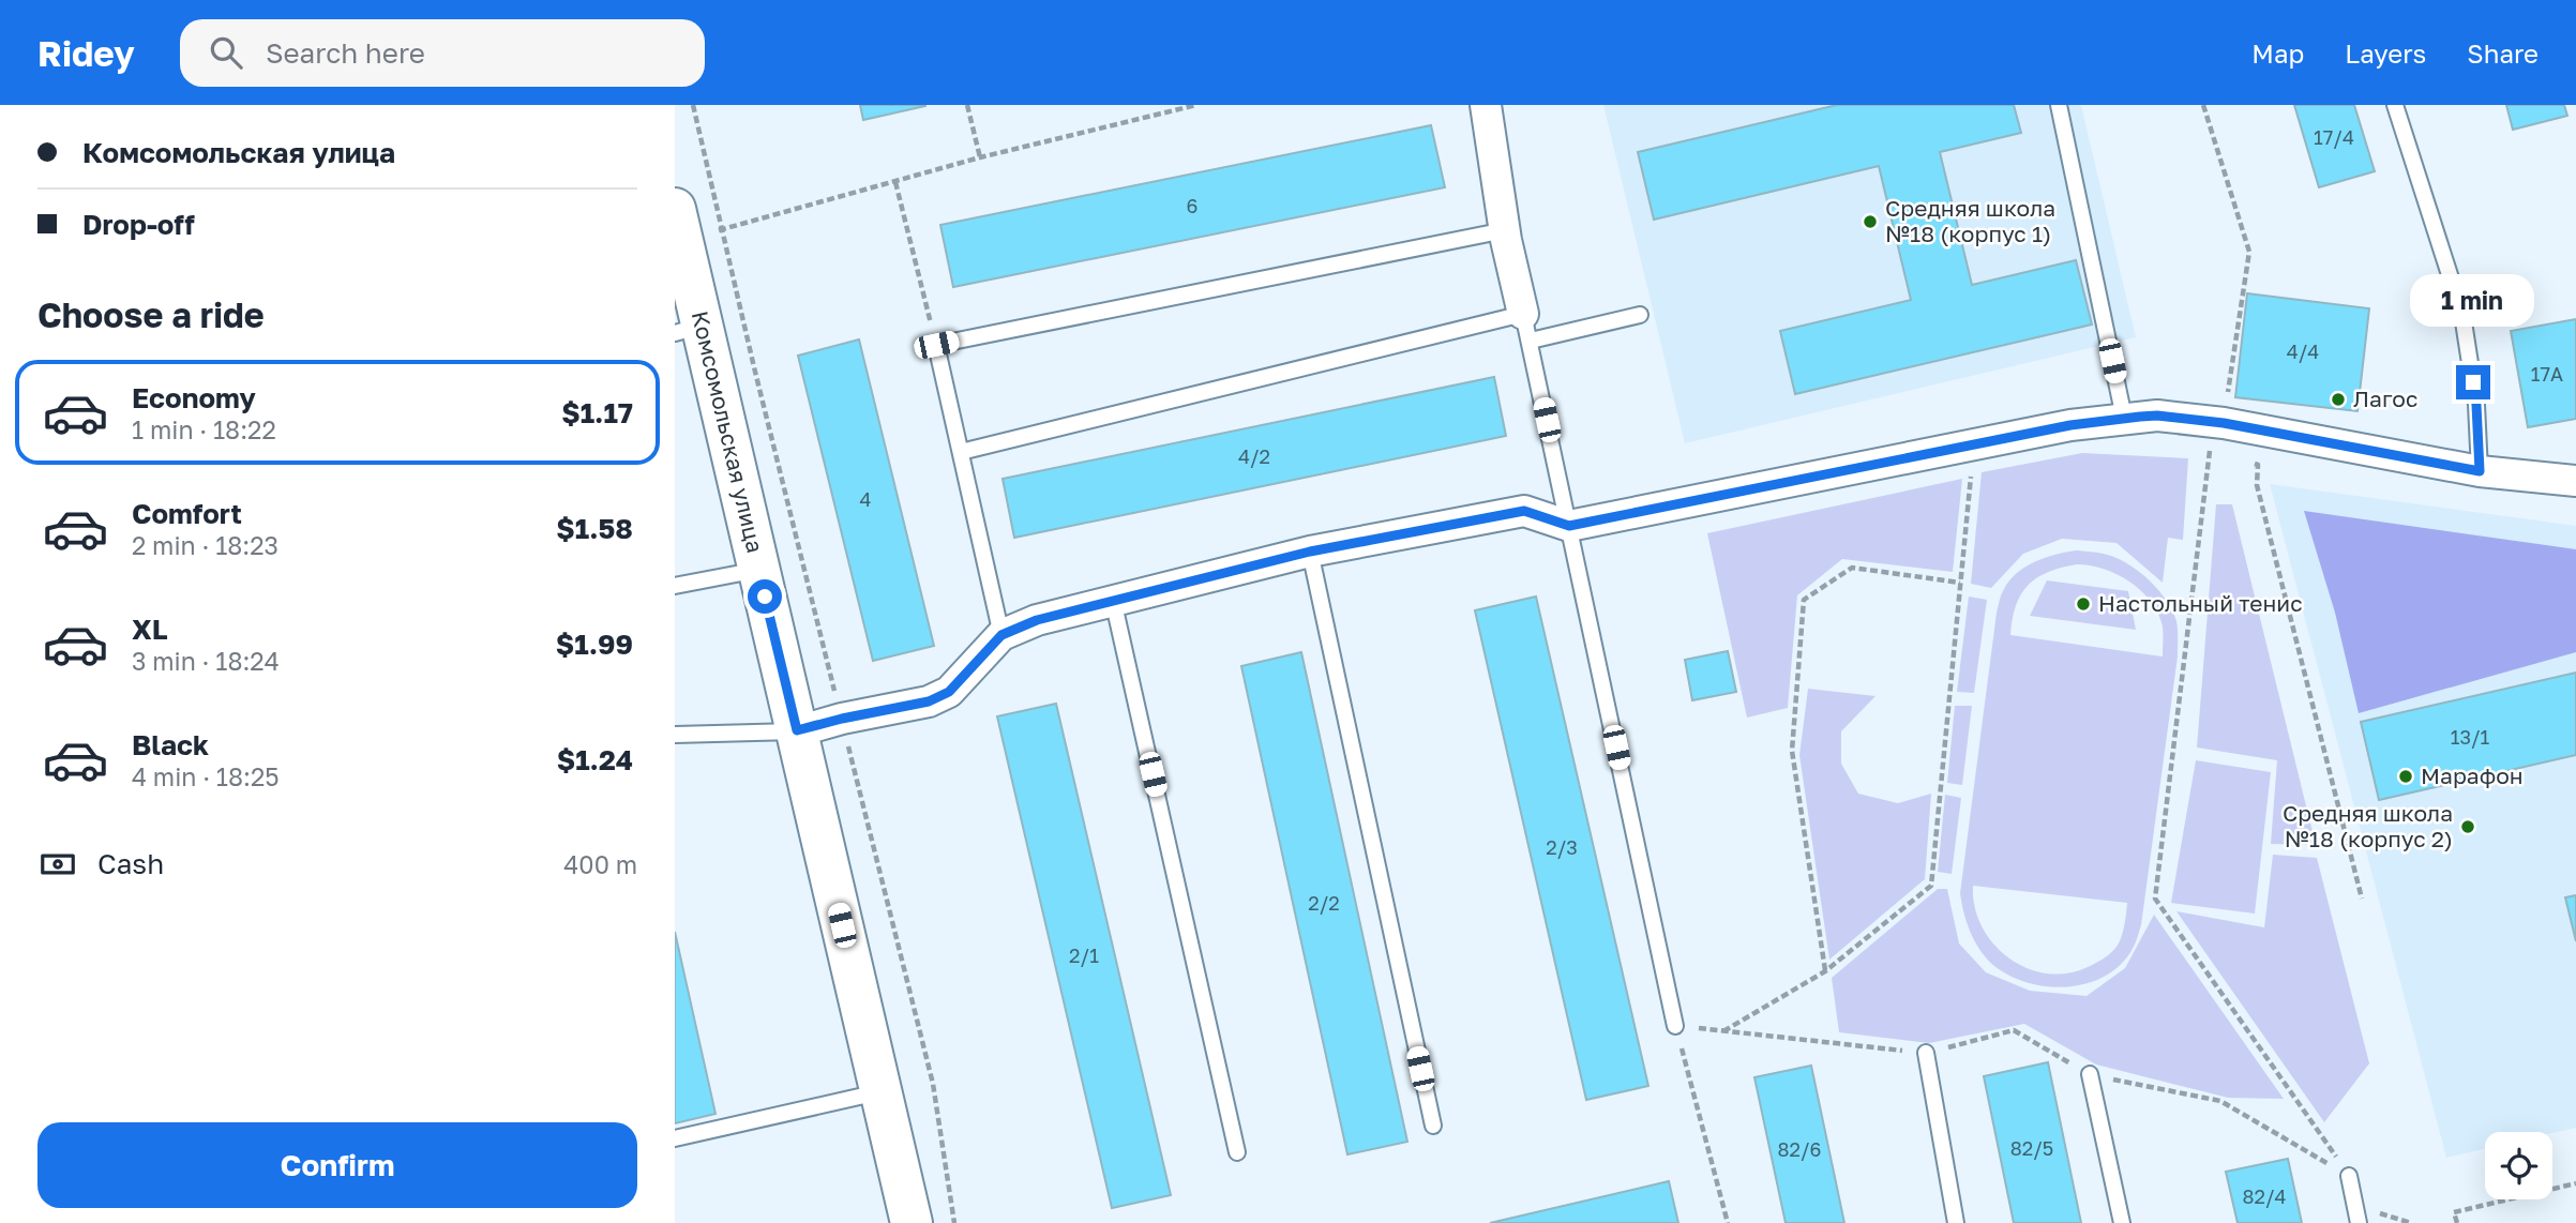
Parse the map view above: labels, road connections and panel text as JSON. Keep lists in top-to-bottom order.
{
  "streets": {
    "street": ["Комсомольская улица"]
  },
  "places": [
    "Средняя школа №18 (корпус 1)",
    "Лагос",
    "Настольный тенис",
    "Марафон",
    "Средняя школа №18 (корпус 2)"
  ],
  "house_numbers": [
    "17/4",
    "6",
    "4/4",
    "17А",
    "4/2",
    "4",
    "13/1",
    "2/3",
    "2/2",
    "2/1",
    "82/5",
    "82/6",
    "82/4"
  ],
  "page": {
    "header": "Ridey",
    "search": "Search here",
    "nav": ["Map", "Layers", "Share"],
    "banner": ["Комсомольская улица", "Drop-off"],
    "heading": "Choose a ride",
    "bubble": "1 min",
    "list": [
      {
        "name": "Economy",
        "note": "1 min · 18:22",
        "value": "$1.17"
      },
      {
        "name": "Comfort",
        "note": "2 min · 18:23",
        "value": "$1.58"
      },
      {
        "name": "XL",
        "note": "3 min · 18:24",
        "value": "$1.99"
      },
      {
        "name": "Black",
        "note": "4 min · 18:25",
        "value": "$1.24"
      }
    ],
    "pay": ["Cash", "400 m"],
    "buttons": "Confirm"
  }
}
